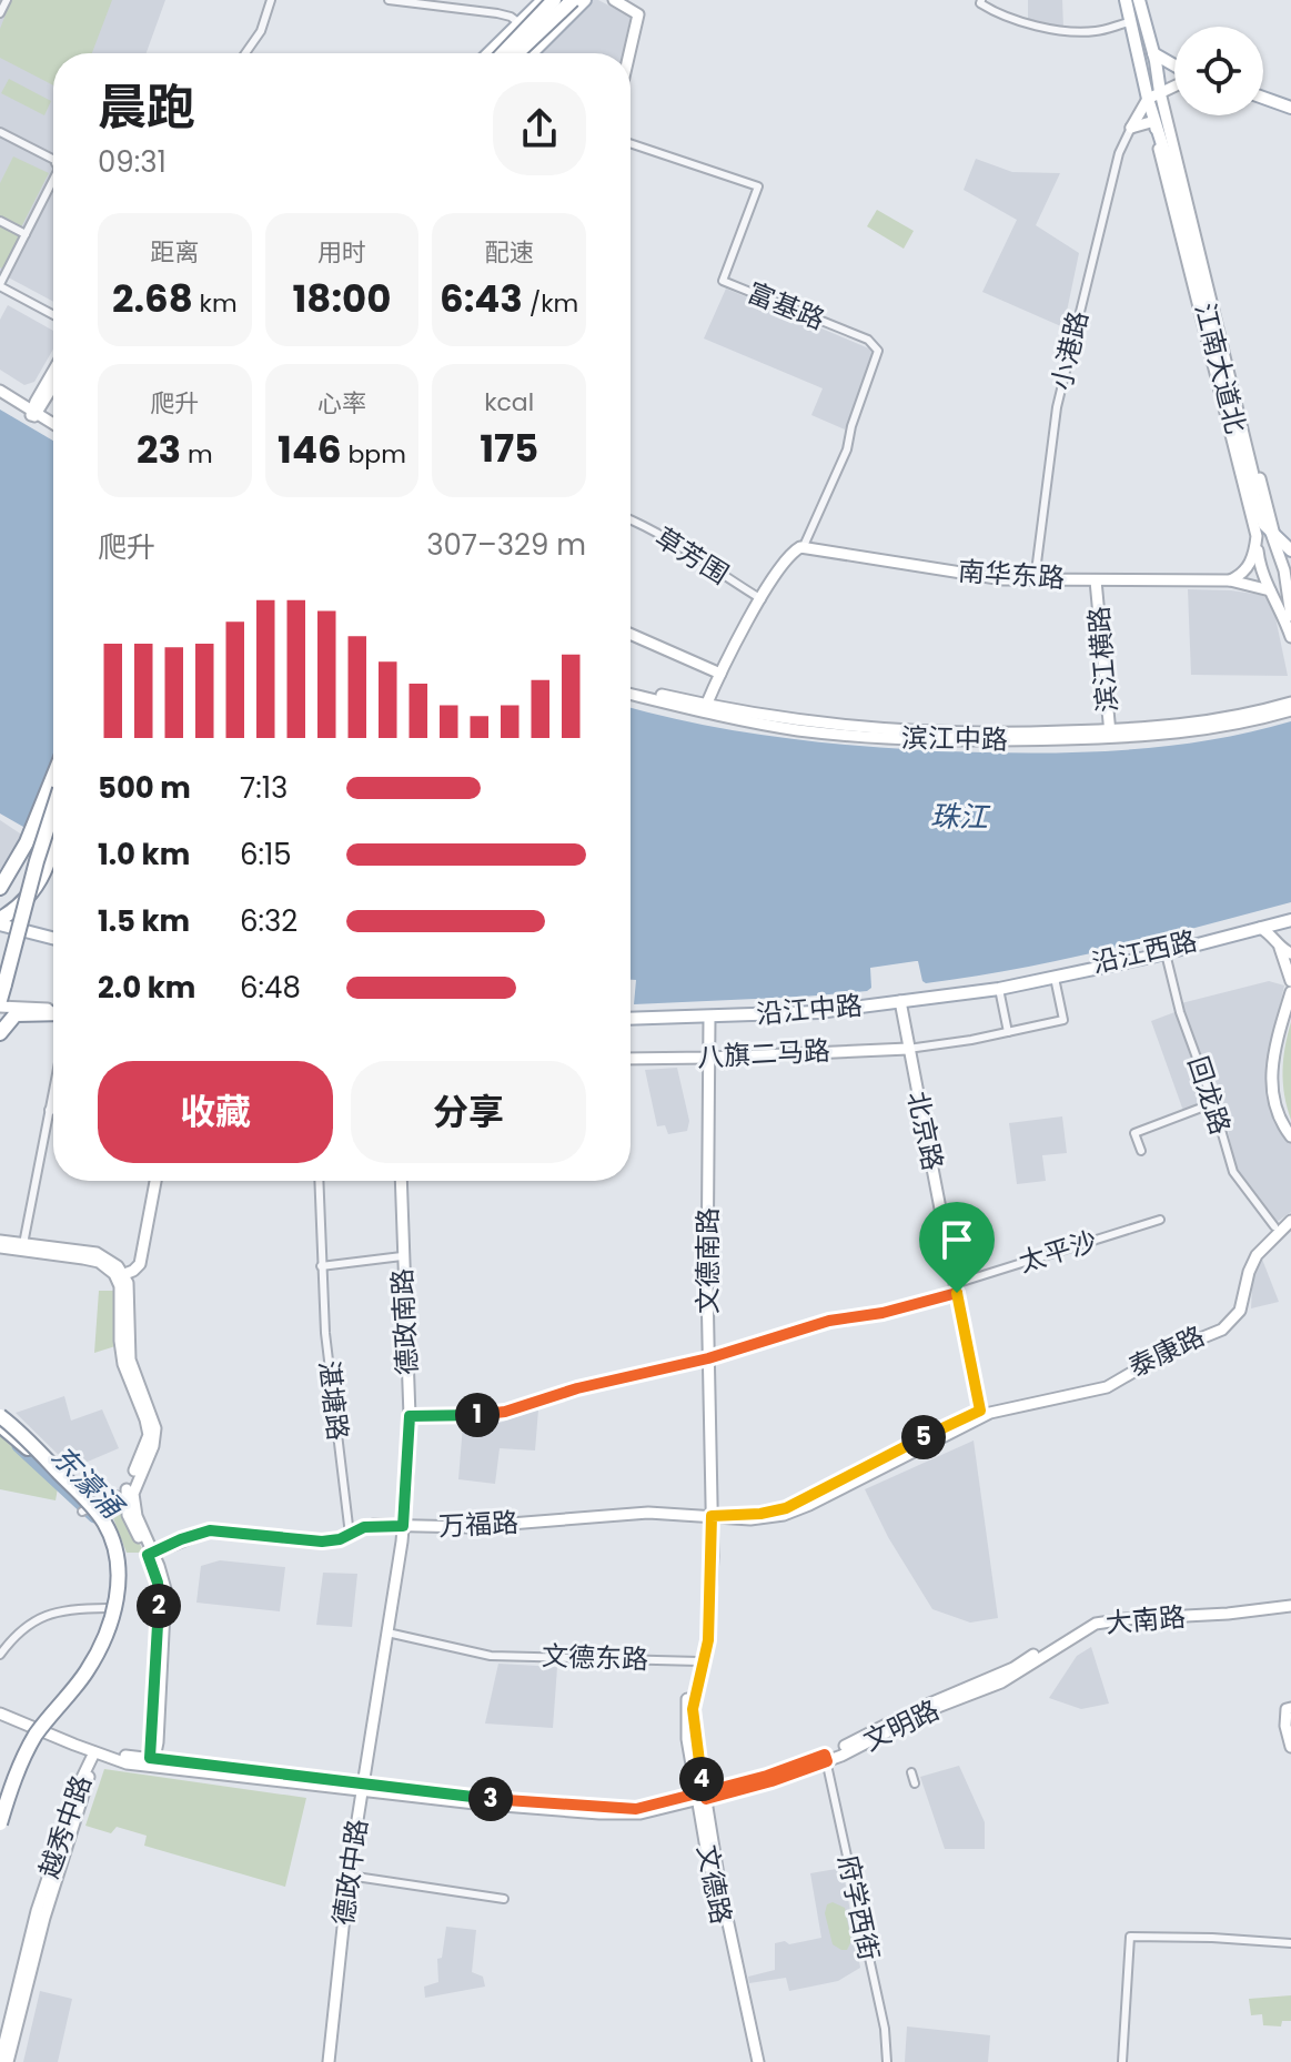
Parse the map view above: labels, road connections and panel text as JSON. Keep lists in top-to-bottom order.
{
  "streets": {
    "main road": [
      "江南大道北",
      "南华东路",
      "滨江横路",
      "滨江中路",
      "沿江西路",
      "沿江中路",
      "八旗二马路",
      "北京路",
      "文德南路",
      "德政南路",
      "泰康路",
      "万福路",
      "大南路",
      "文明路",
      "越秀中路",
      "德政中路",
      "文德路"
    ],
    "street": [
      "富基路",
      "小港路",
      "草芳围",
      "回龙路",
      "太平沙",
      "湛塘路",
      "文德东路",
      "府学西街"
    ]
  },
  "crossings": [
    ["富基路", "南华东路"],
    ["小港路", "南华东路"],
    ["江南大道北", "南华东路"],
    ["南华东路", "滨江横路"],
    ["滨江横路", "滨江中路"],
    ["沿江西路", "沿江中路"],
    ["沿江西路", "回龙路"],
    ["沿江中路", "北京路"],
    ["沿江中路", "文德南路"],
    ["八旗二马路", "北京路"],
    ["八旗二马路", "文德南路"],
    ["回龙路", "泰康路"],
    ["北京路", "太平沙"],
    ["北京路", "泰康路"],
    ["北京路", "万福路"],
    ["太平沙", "文德南路"],
    ["太平沙", "德政南路"],
    ["文德南路", "万福路"],
    ["文德南路", "文德路"],
    ["德政南路", "万福路"],
    ["德政南路", "德政中路"],
    ["泰康路", "万福路"],
    ["湛塘路", "万福路"],
    ["万福路", "德政中路"],
    ["万福路", "文德路"],
    ["大南路", "文明路"],
    ["文德东路", "德政中路"],
    ["文德东路", "文德路"],
    ["文明路", "越秀中路"],
    ["文明路", "德政中路"],
    ["文明路", "文德路"],
    ["文明路", "府学西街"]
  ],
  "water": ["珠江", "东濠涌"],
  "page": {
    "heading": ["晨跑", "09:31"],
    "stats": [
      ["距离", "2.68 km"],
      ["用时", "18:00"],
      ["配速", "6:43 /km"],
      ["爬升", "23 m"],
      ["心率", "146 bpm"],
      ["kcal", "175"]
    ],
    "chart": ["爬升", "307–329 m"],
    "list": [
      {
        "name": "500 m",
        "note": "7:13"
      },
      {
        "name": "1.0 km",
        "note": "6:15"
      },
      {
        "name": "1.5 km",
        "note": "6:32"
      },
      {
        "name": "2.0 km",
        "note": "6:48"
      }
    ],
    "buttons": ["收藏", "分享"],
    "pins": [
      "1",
      "5",
      "2",
      "4",
      "3"
    ]
  }
}
